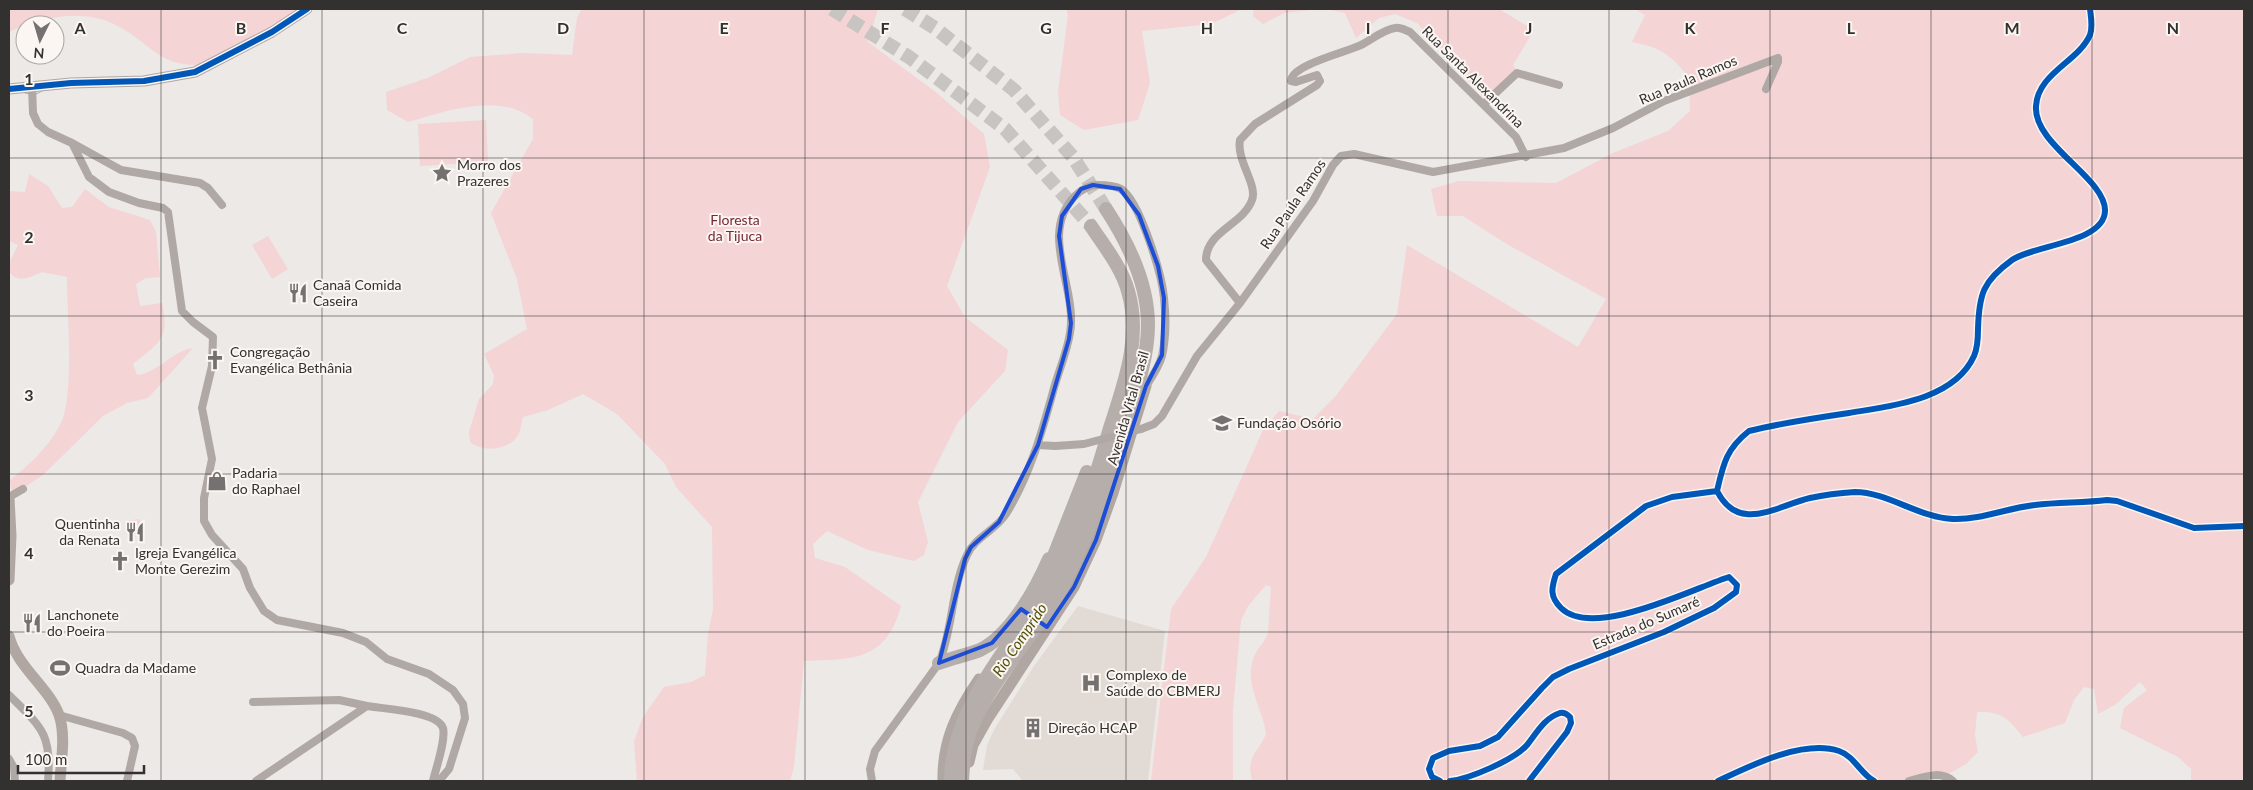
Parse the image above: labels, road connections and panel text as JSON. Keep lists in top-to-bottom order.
{
  "streets": {
    "highway": ["Avenida Vital Brasil"],
    "street": ["Rua Santa Alexandrina", "Rua Paula Ramos", "Estrada do Sumaré"]
  },
  "crossings": [
    ["Rua Santa Alexandrina", "Rua Paula Ramos"]
  ],
  "water": ["Rio Comprido"],
  "parks": ["Floresta da Tijuca"],
  "places": {
    "place": ["Morro dos Prazeres"],
    "restaurant": ["Canaã Comida Caseira", "Quentinha da Renata", "Lanchonete do Poeira"],
    "church": ["Congregação Evangélica Bethânia", "Igreja Evangélica Monte Gerezim"],
    "school or university": ["Fundação Osório"],
    "shop": ["Padaria do Raphael"],
    "sports": ["Quadra da Madame"],
    "hospital": ["Complexo de Saúde do CBMERJ"],
    "building": ["Direção HCAP"]
  },
  "scale_bar": "100 m",
  "north": "bottom",
  "grid": {
    "columns": [
      "A",
      "B",
      "C",
      "D",
      "E",
      "F",
      "G",
      "H",
      "I",
      "J",
      "K",
      "L",
      "M",
      "N"
    ],
    "rows": [
      "1",
      "2",
      "3",
      "4",
      "5"
    ]
  }
}
